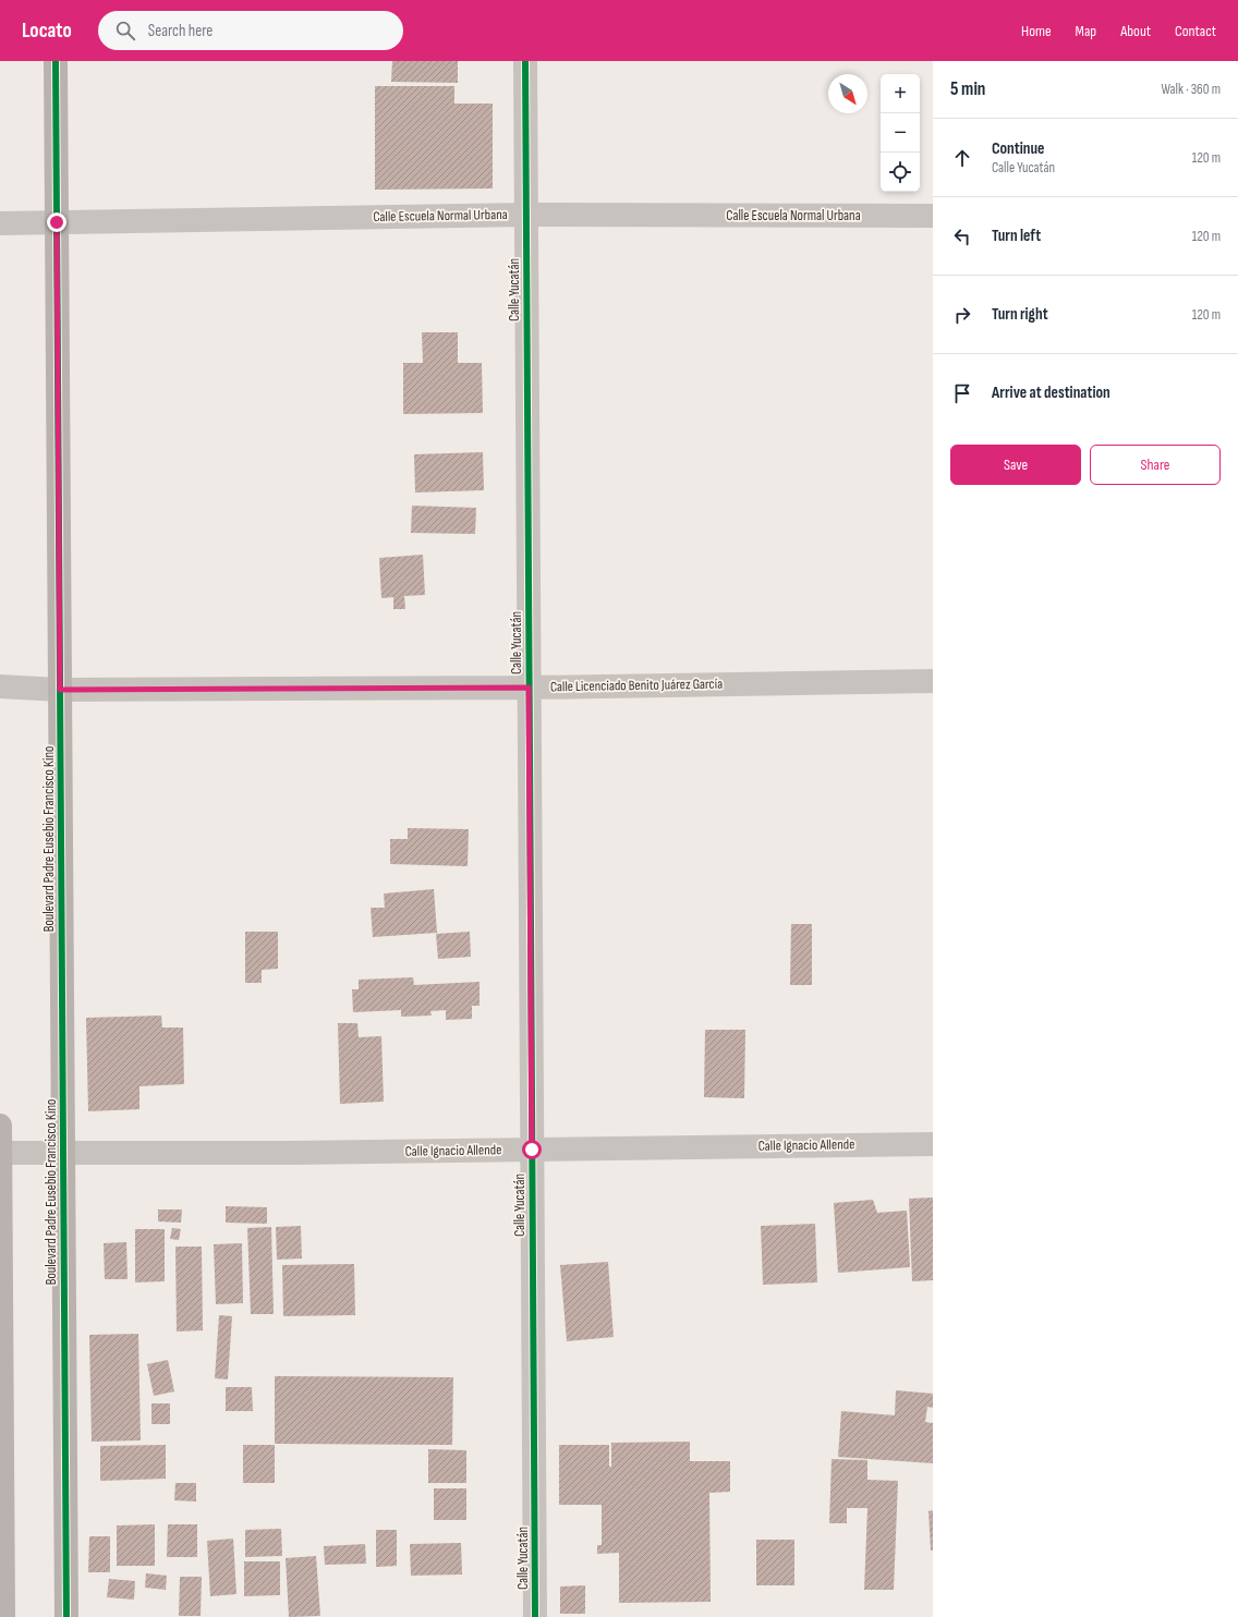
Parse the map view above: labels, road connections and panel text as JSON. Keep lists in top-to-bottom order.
{
  "streets": {
    "street": [
      "Calle Escuela Normal Urbana",
      "Calle Yucatán",
      "Calle Licenciado Benito Juárez García",
      "Boulevard Padre Eusebio Francisco Kino",
      "Calle Ignacio Allende"
    ]
  },
  "crossings": [
    ["Calle Escuela Normal Urbana", "Calle Yucatán"],
    ["Calle Escuela Normal Urbana", "Boulevard Padre Eusebio Francisco Kino"],
    ["Calle Yucatán", "Calle Licenciado Benito Juárez García"],
    ["Calle Yucatán", "Calle Ignacio Allende"],
    ["Calle Licenciado Benito Juárez García", "Boulevard Padre Eusebio Francisco Kino"],
    ["Boulevard Padre Eusebio Francisco Kino", "Calle Ignacio Allende"]
  ],
  "north": "bottom right",
  "page": {
    "header": "Locato",
    "search": "Search here",
    "nav": [
      "Home",
      "Map",
      "About",
      "Contact"
    ],
    "heading": ["5 min", "Walk · 360 m"],
    "map_buttons": ["+", "−"],
    "list": [
      ["Continue", "Calle Yucatán", "120 m"],
      ["Turn left", "120 m"],
      ["Turn right", "120 m"],
      "Arrive at destination"
    ],
    "buttons": ["Save", "Share"]
  }
}
